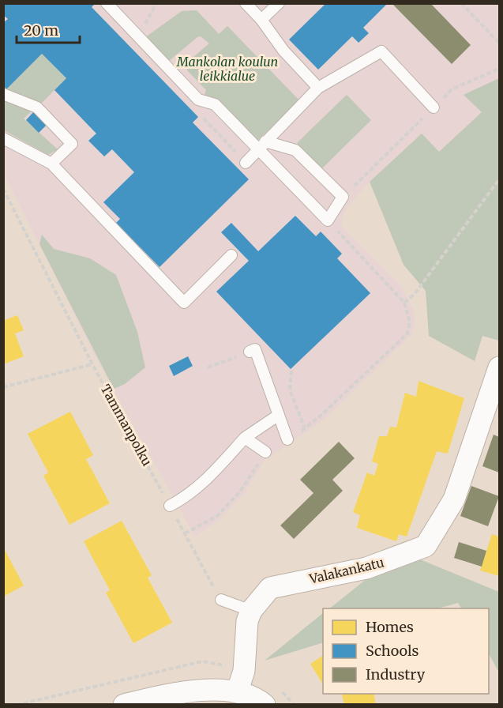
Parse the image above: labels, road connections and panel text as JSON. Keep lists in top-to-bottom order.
{
  "streets": {
    "street": ["Valakankatu"],
    "path": ["Tammanpolku"]
  },
  "parks": ["Mankolan koulun leikkialue"],
  "legend": ["Homes", "Schools", "Industry"],
  "scale_bar": "20 m"
}
